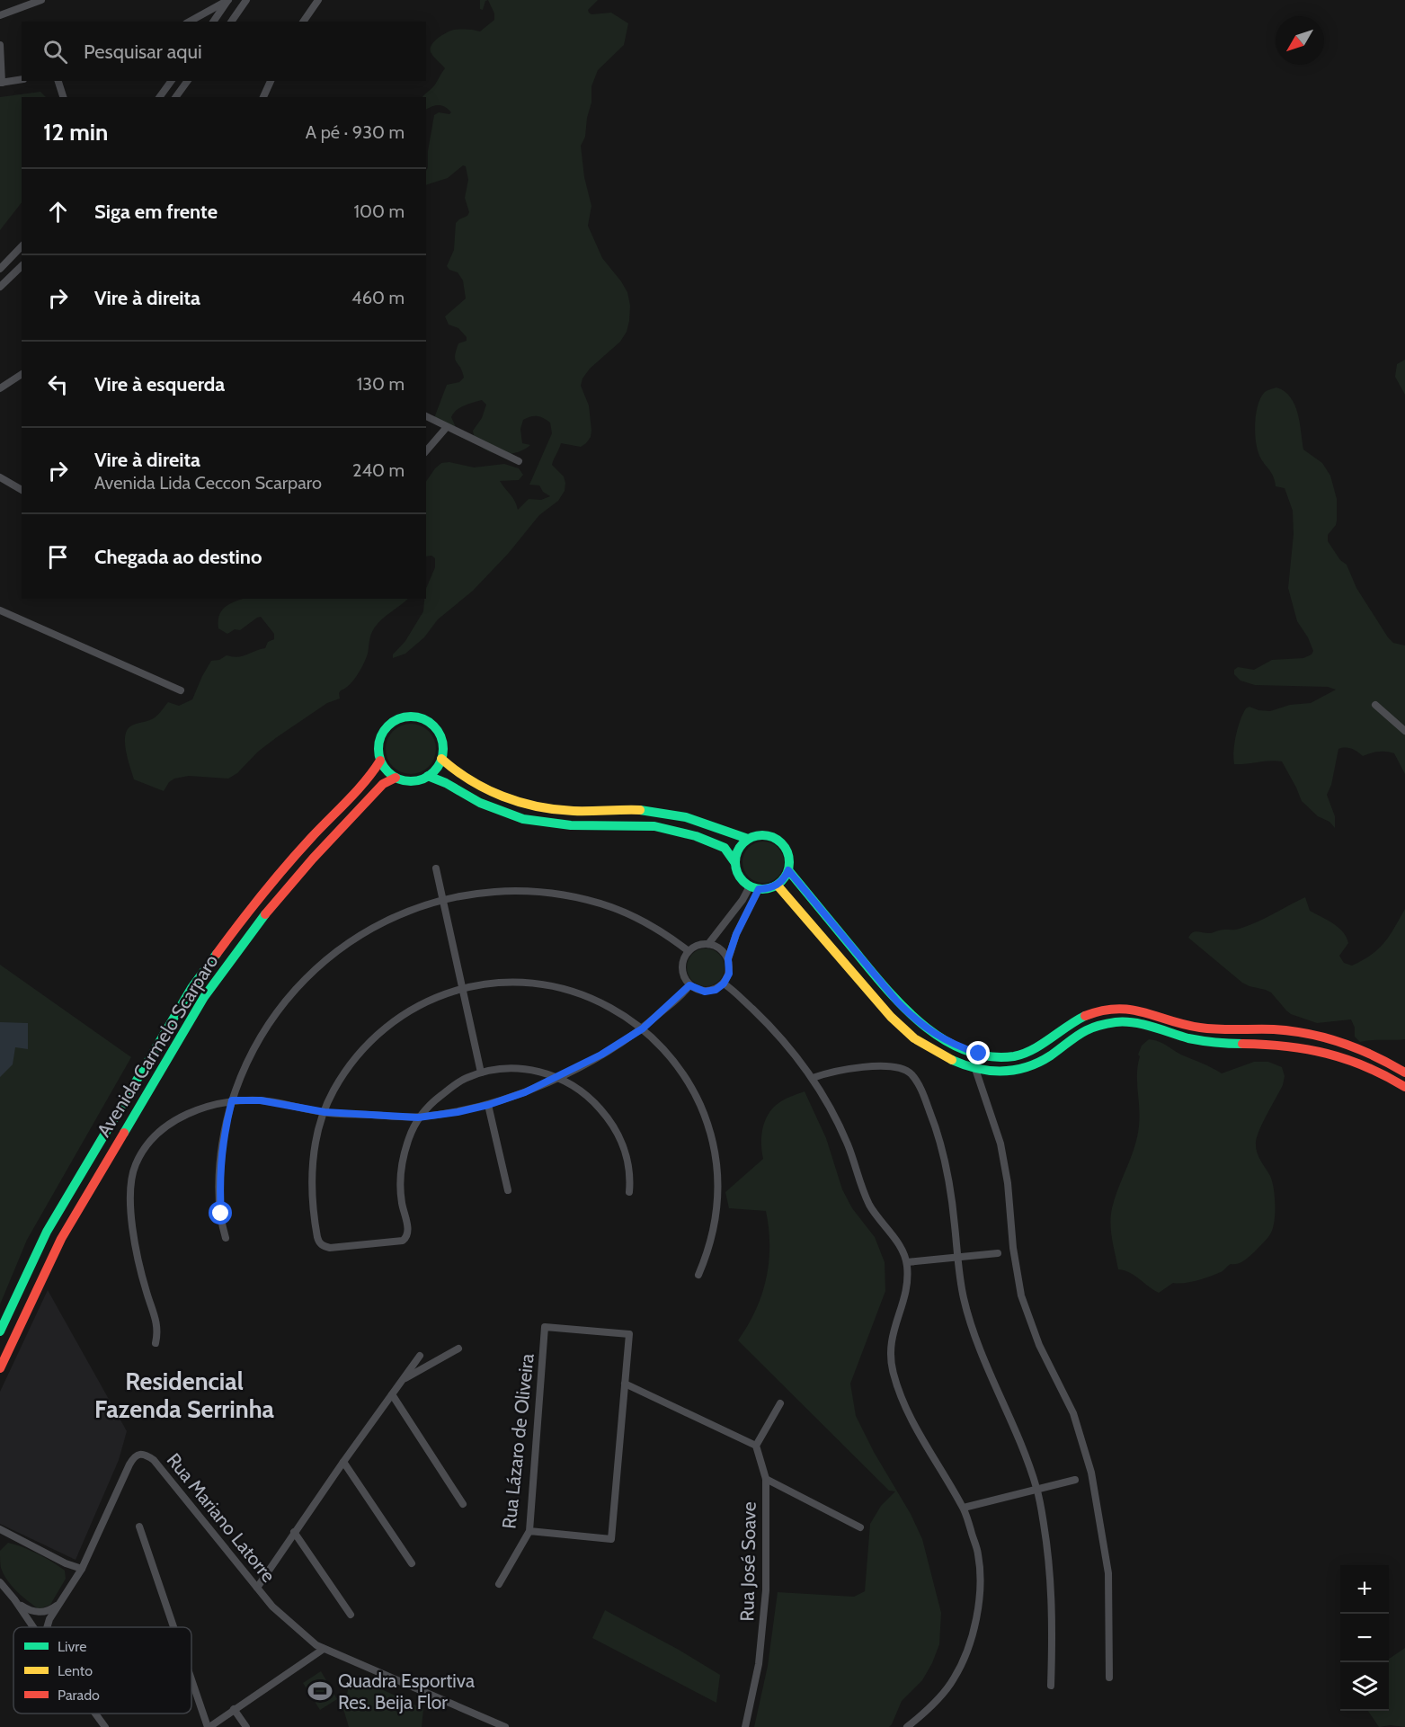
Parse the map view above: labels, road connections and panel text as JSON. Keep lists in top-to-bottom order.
{
  "streets": {
    "main road": ["Avenida Carmelo Scarparo"],
    "street": ["Rua Lázaro de Oliveira", "Rua Mariano Latorre", "Rua José Soave"]
  },
  "districts": ["Residencial Fazenda Serrinha"],
  "places": {
    "sports": ["Quadra Esportiva Res. Beija Flor"]
  },
  "legend": ["Livre", "Lento", "Parado"],
  "north": "bottom left",
  "page": {
    "search": "Pesquisar aqui",
    "heading": ["12 min", "A pé · 930 m"],
    "list": [
      ["Siga em frente", "100 m"],
      ["Vire à direita", "460 m"],
      ["Vire à esquerda", "130 m"],
      ["Vire à direita", "Avenida Lida Ceccon Scarparo", "240 m"],
      "Chegada ao destino"
    ],
    "map_buttons": ["+", "−"]
  }
}
